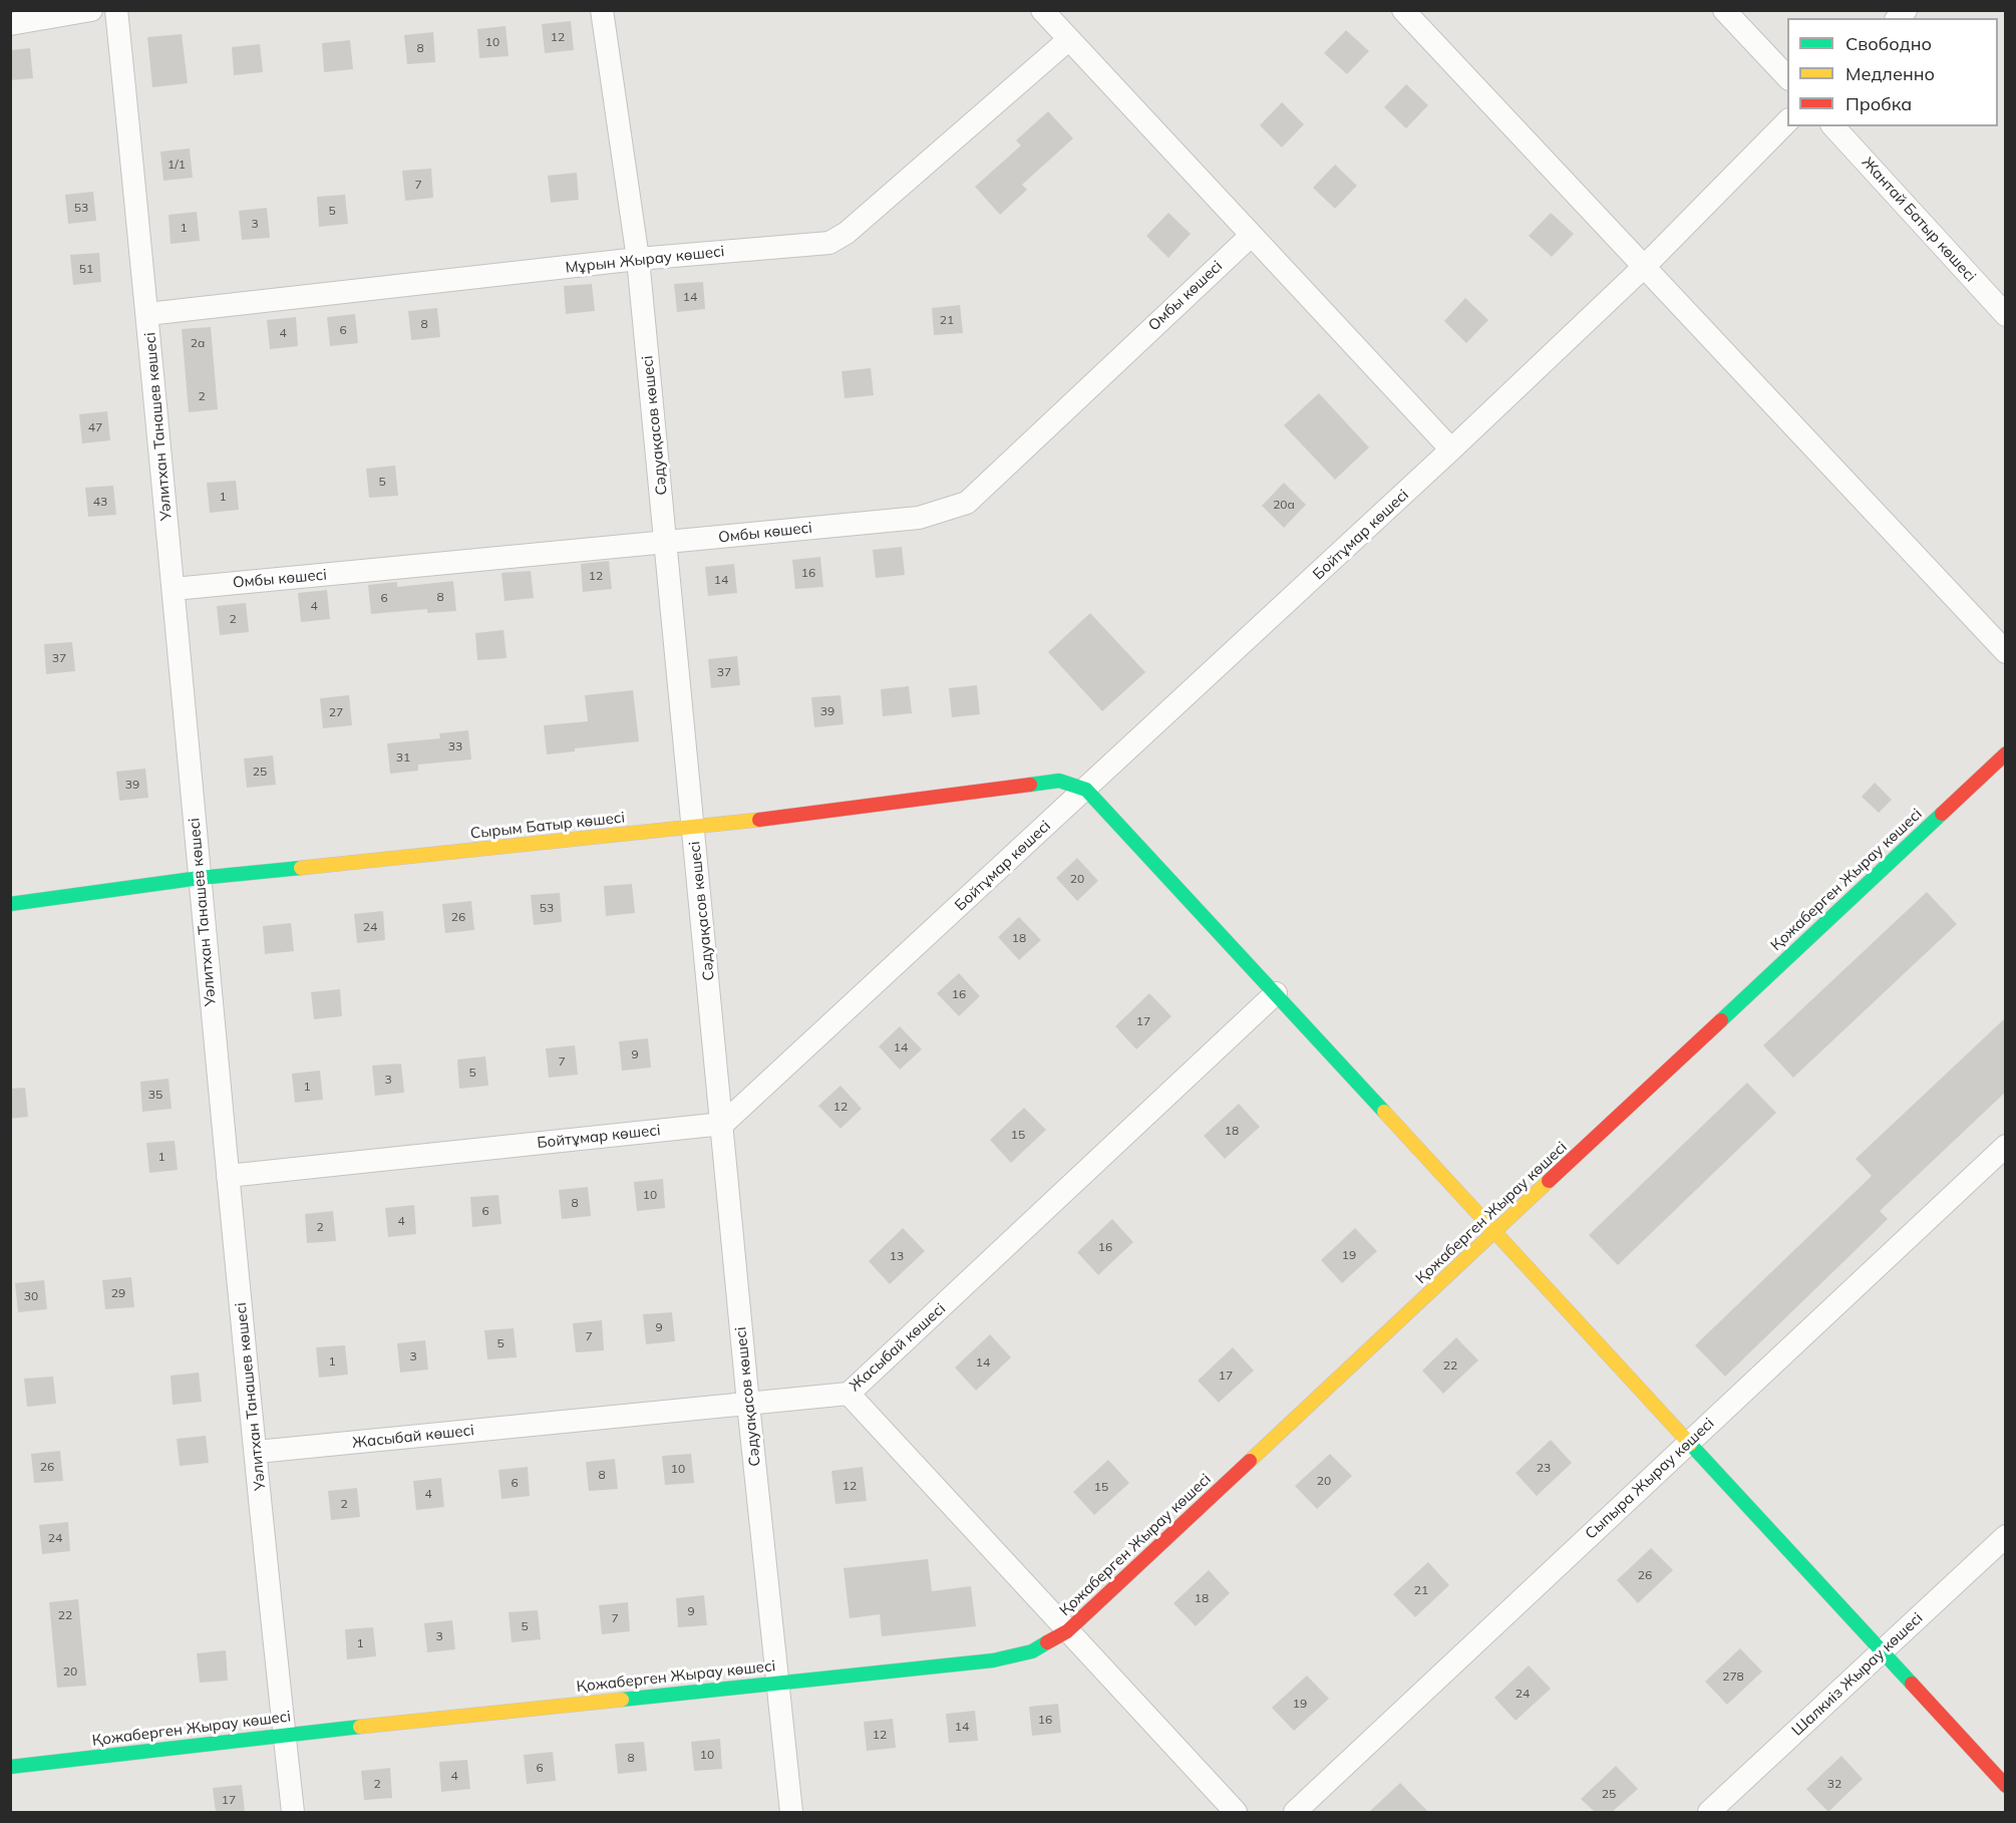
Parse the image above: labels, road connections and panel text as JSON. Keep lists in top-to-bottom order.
{
  "streets": {
    "street": [
      "Жантай Батыр көшесі",
      "Мұрын Жырау көшесі",
      "Омбы көшесі",
      "Сәдуақасов көшесі",
      "Уәлитхан Танашев көшесі",
      "Бойтұмар көшесі",
      "Сырым Батыр көшесі",
      "Қожаберген Жырау көшесі",
      "Жасыбай көшесі",
      "Сыпыра Жырау көшесі",
      "Шалкиіз Жырау көшесі"
    ]
  },
  "crossings": [
    ["Мұрын Жырау көшесі", "Сәдуақасов көшесі"],
    ["Мұрын Жырау көшесі", "Уәлитхан Танашев көшесі"],
    ["Омбы көшесі", "Сәдуақасов көшесі"],
    ["Омбы көшесі", "Уәлитхан Танашев көшесі"],
    ["Сәдуақасов көшесі", "Бойтұмар көшесі"],
    ["Сәдуақасов көшесі", "Сырым Батыр көшесі"],
    ["Сәдуақасов көшесі", "Қожаберген Жырау көшесі"],
    ["Сәдуақасов көшесі", "Жасыбай көшесі"],
    ["Уәлитхан Танашев көшесі", "Бойтұмар көшесі"],
    ["Уәлитхан Танашев көшесі", "Сырым Батыр көшесі"],
    ["Уәлитхан Танашев көшесі", "Қожаберген Жырау көшесі"],
    ["Уәлитхан Танашев көшесі", "Жасыбай көшесі"],
    ["Бойтұмар көшесі", "Сырым Батыр көшесі"]
  ],
  "house_numbers": [
    "12",
    "10",
    "8",
    "1/1",
    "7",
    "53",
    "5",
    "3",
    "1",
    "51",
    "14",
    "21",
    "8",
    "6",
    "4",
    "2а",
    "2",
    "47",
    "5",
    "1",
    "43",
    "20а",
    "16",
    "12",
    "14",
    "8",
    "6",
    "4",
    "2",
    "37",
    "37",
    "39",
    "27",
    "33",
    "31",
    "25",
    "39",
    "20",
    "53",
    "26",
    "24",
    "18",
    "16",
    "17",
    "14",
    "9",
    "7",
    "5",
    "3",
    "1",
    "35",
    "12",
    "18",
    "15",
    "1",
    "10",
    "8",
    "6",
    "4",
    "2",
    "16",
    "19",
    "13",
    "29",
    "30",
    "9",
    "7",
    "5",
    "3",
    "1",
    "14",
    "22",
    "17",
    "26",
    "23",
    "10",
    "8",
    "20",
    "6",
    "12",
    "15",
    "4",
    "2",
    "24",
    "26",
    "21",
    "18",
    "9",
    "22",
    "7",
    "5",
    "3",
    "1",
    "20",
    "278",
    "24",
    "19",
    "16",
    "14",
    "12",
    "10",
    "8",
    "6",
    "4",
    "2",
    "32",
    "25",
    "17"
  ],
  "legend": ["Свободно", "Медленно", "Пробка"]
}
